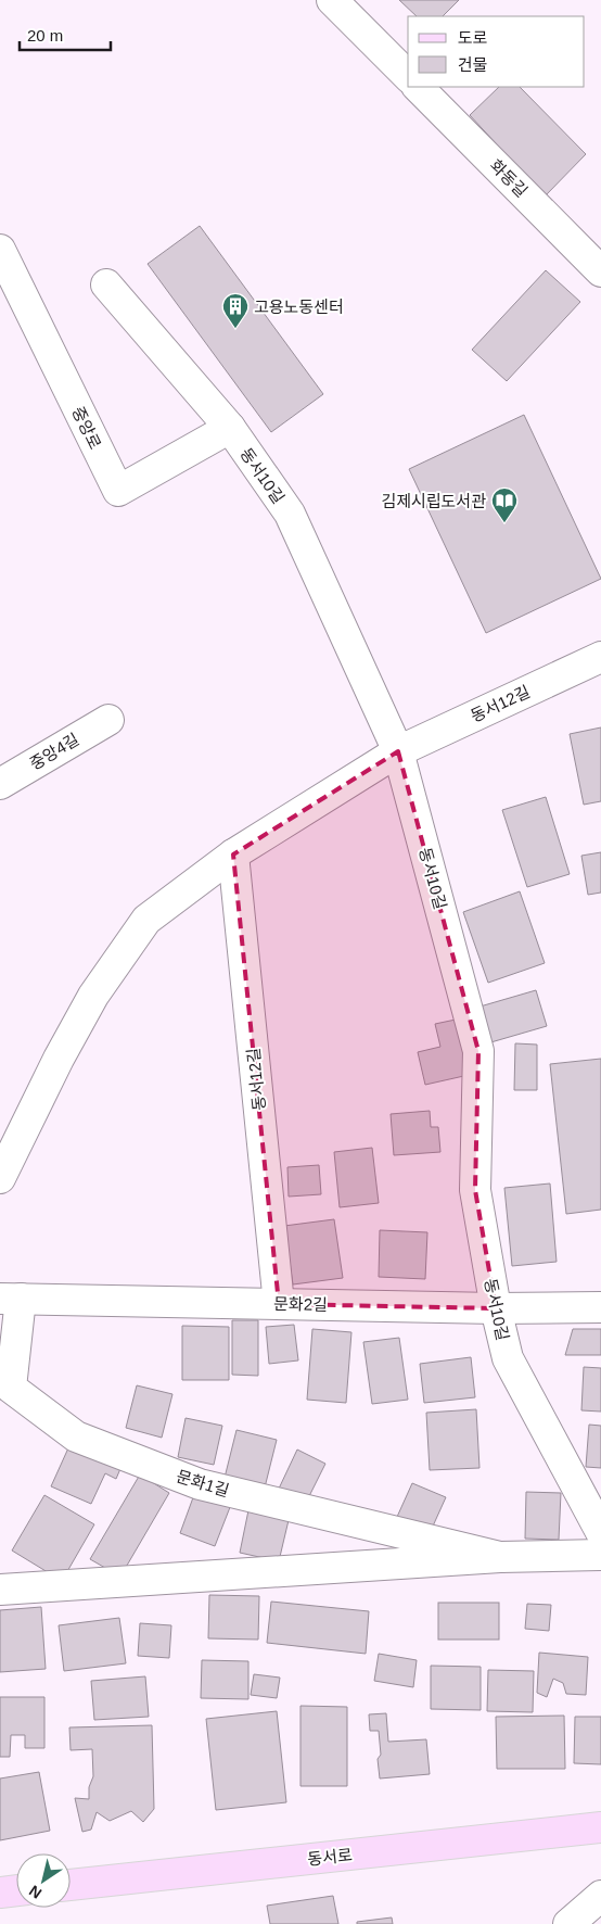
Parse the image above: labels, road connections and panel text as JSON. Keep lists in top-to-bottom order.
{
  "streets": {
    "main road": ["동서로"],
    "street": [
      "화동길",
      "중앙로",
      "동서10길",
      "동서12길",
      "중앙4길",
      "문화2길",
      "문화1길"
    ]
  },
  "crossings": [
    ["중앙로", "동서10길"],
    ["동서10길", "동서12길"],
    ["동서10길", "문화2길"],
    ["동서12길", "문화2길"],
    ["문화2길", "문화1길"]
  ],
  "places": {
    "building": ["고용노동센터"],
    "library": ["김제시립도서관"]
  },
  "legend": ["도로", "건물"],
  "scale_bar": "20 m",
  "north": "bottom left"
}
